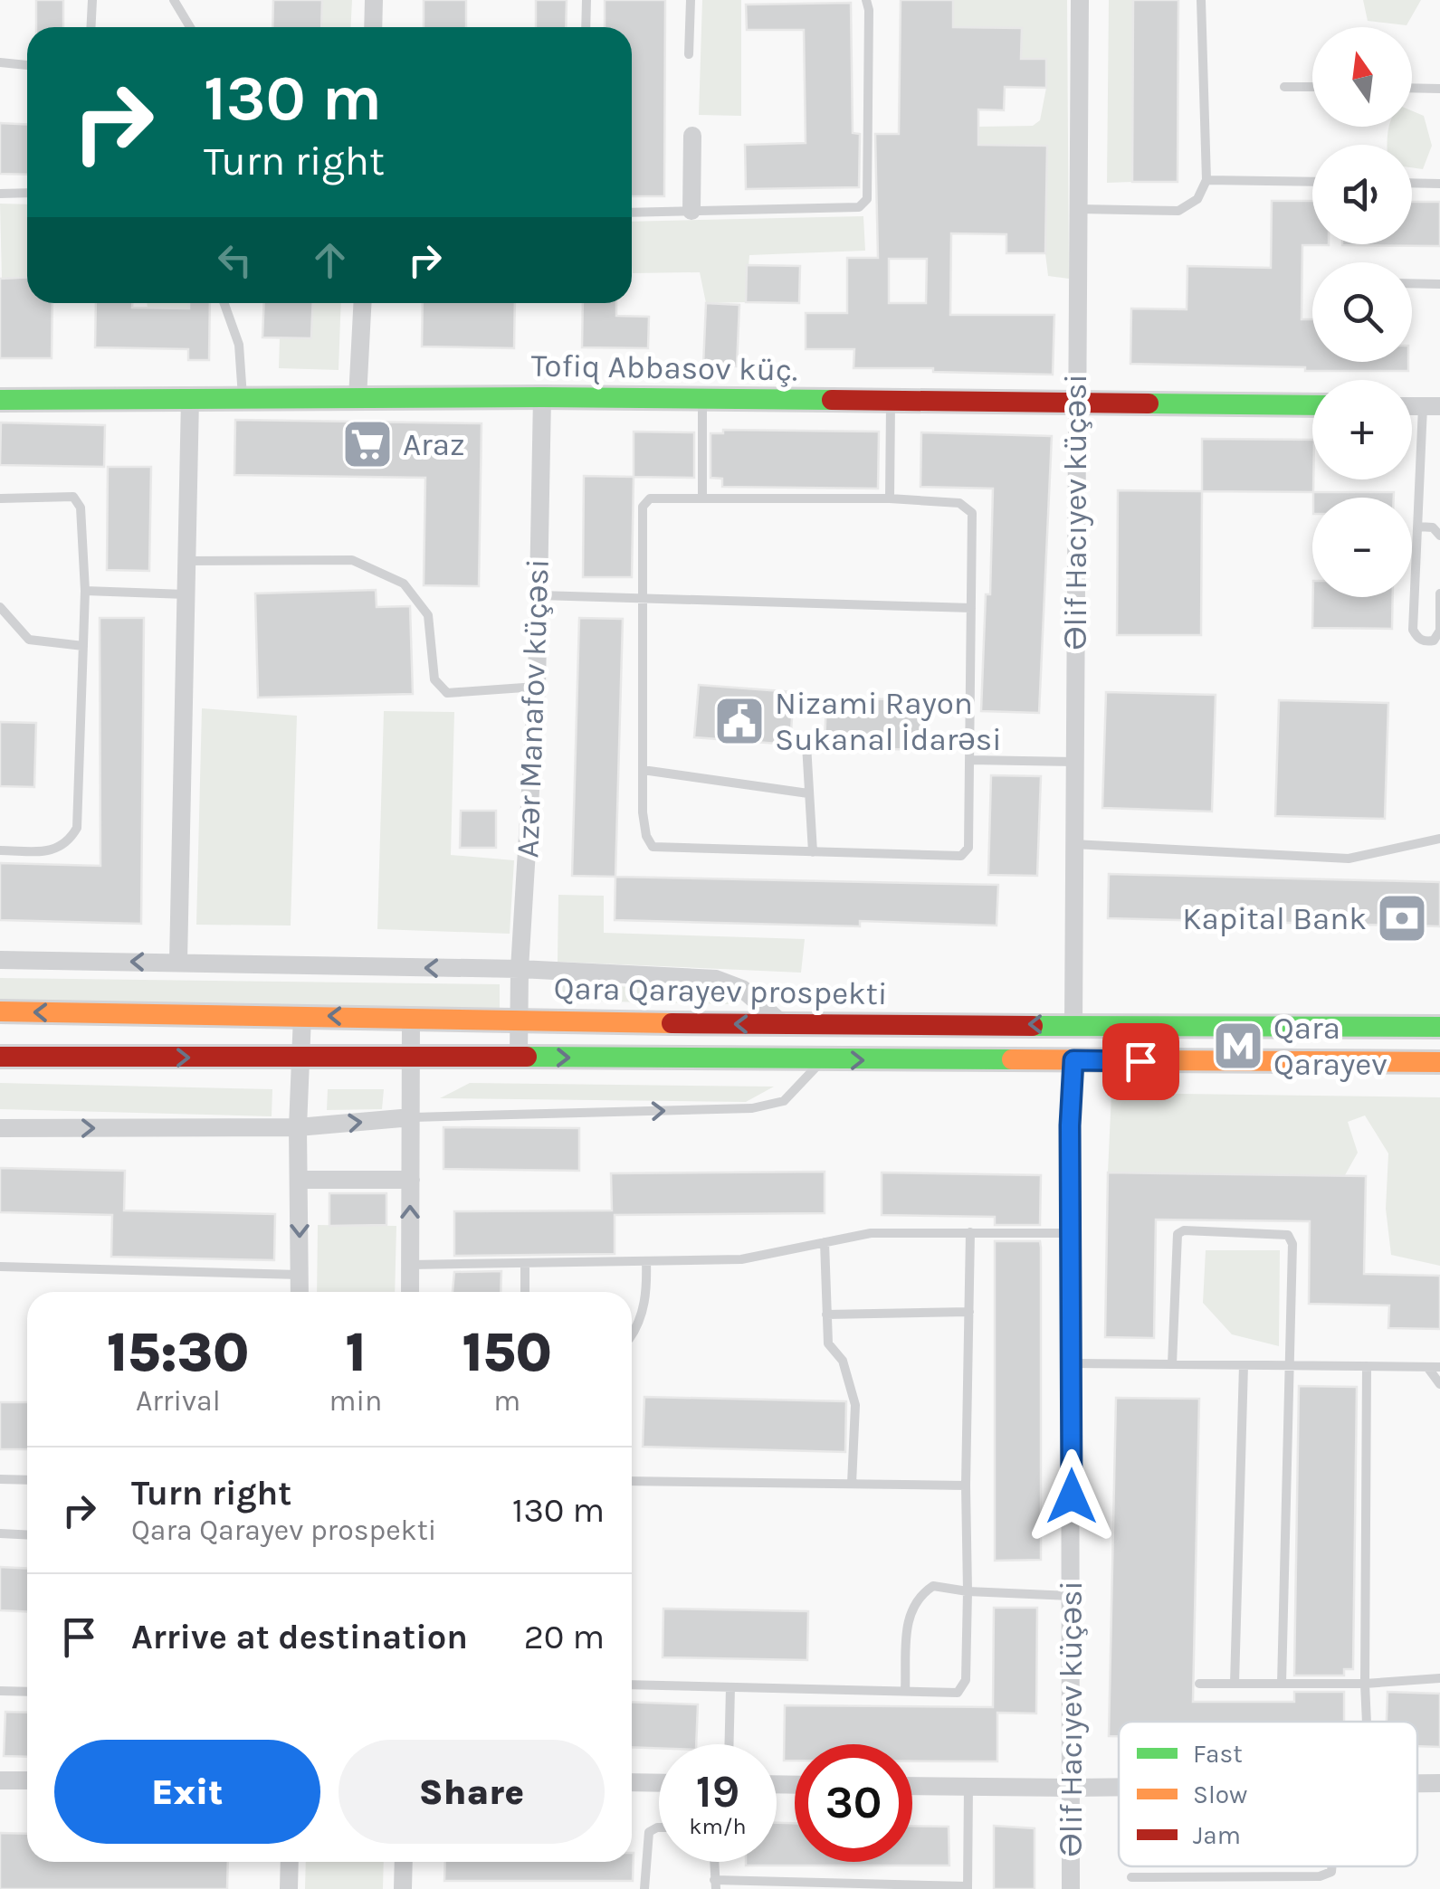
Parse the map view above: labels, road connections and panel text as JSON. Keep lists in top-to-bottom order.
{
  "streets": {
    "main road": ["Tofiq Abbasov küç.", "Qara Qarayev prospekti"],
    "street": ["Əlif Hacıyev küçəsi", "Azər Manafov küçəsi"]
  },
  "crossings": [
    ["Tofiq Abbasov küç.", "Əlif Hacıyev küçəsi"],
    ["Tofiq Abbasov küç.", "Azər Manafov küçəsi"],
    ["Əlif Hacıyev küçəsi", "Qara Qarayev prospekti"],
    ["Azər Manafov küçəsi", "Qara Qarayev prospekti"]
  ],
  "places": {
    "supermarket": ["Araz"],
    "public building": ["Nizami Rayon Sukanal İdarəsi"],
    "bank": ["Kapital Bank"],
    "metro station": ["Qara Qarayev"]
  },
  "legend": ["Fast", "Slow", "Jam"],
  "north": "top",
  "page": {
    "map_buttons": ["+", "−"],
    "turn": ["130 m", "Turn right"],
    "eta": [
      "15:30",
      "Arrival",
      "1",
      "min",
      "150",
      "m"
    ],
    "list": [
      {
        "name": "Turn right",
        "note": "Qara Qarayev prospekti",
        "value": "130 m"
      },
      {
        "name": "Arrive at destination",
        "value": "20 m"
      }
    ],
    "buttons": ["Exit", "Share"],
    "speed": "19 km/h",
    "limit": "30"
  }
}
